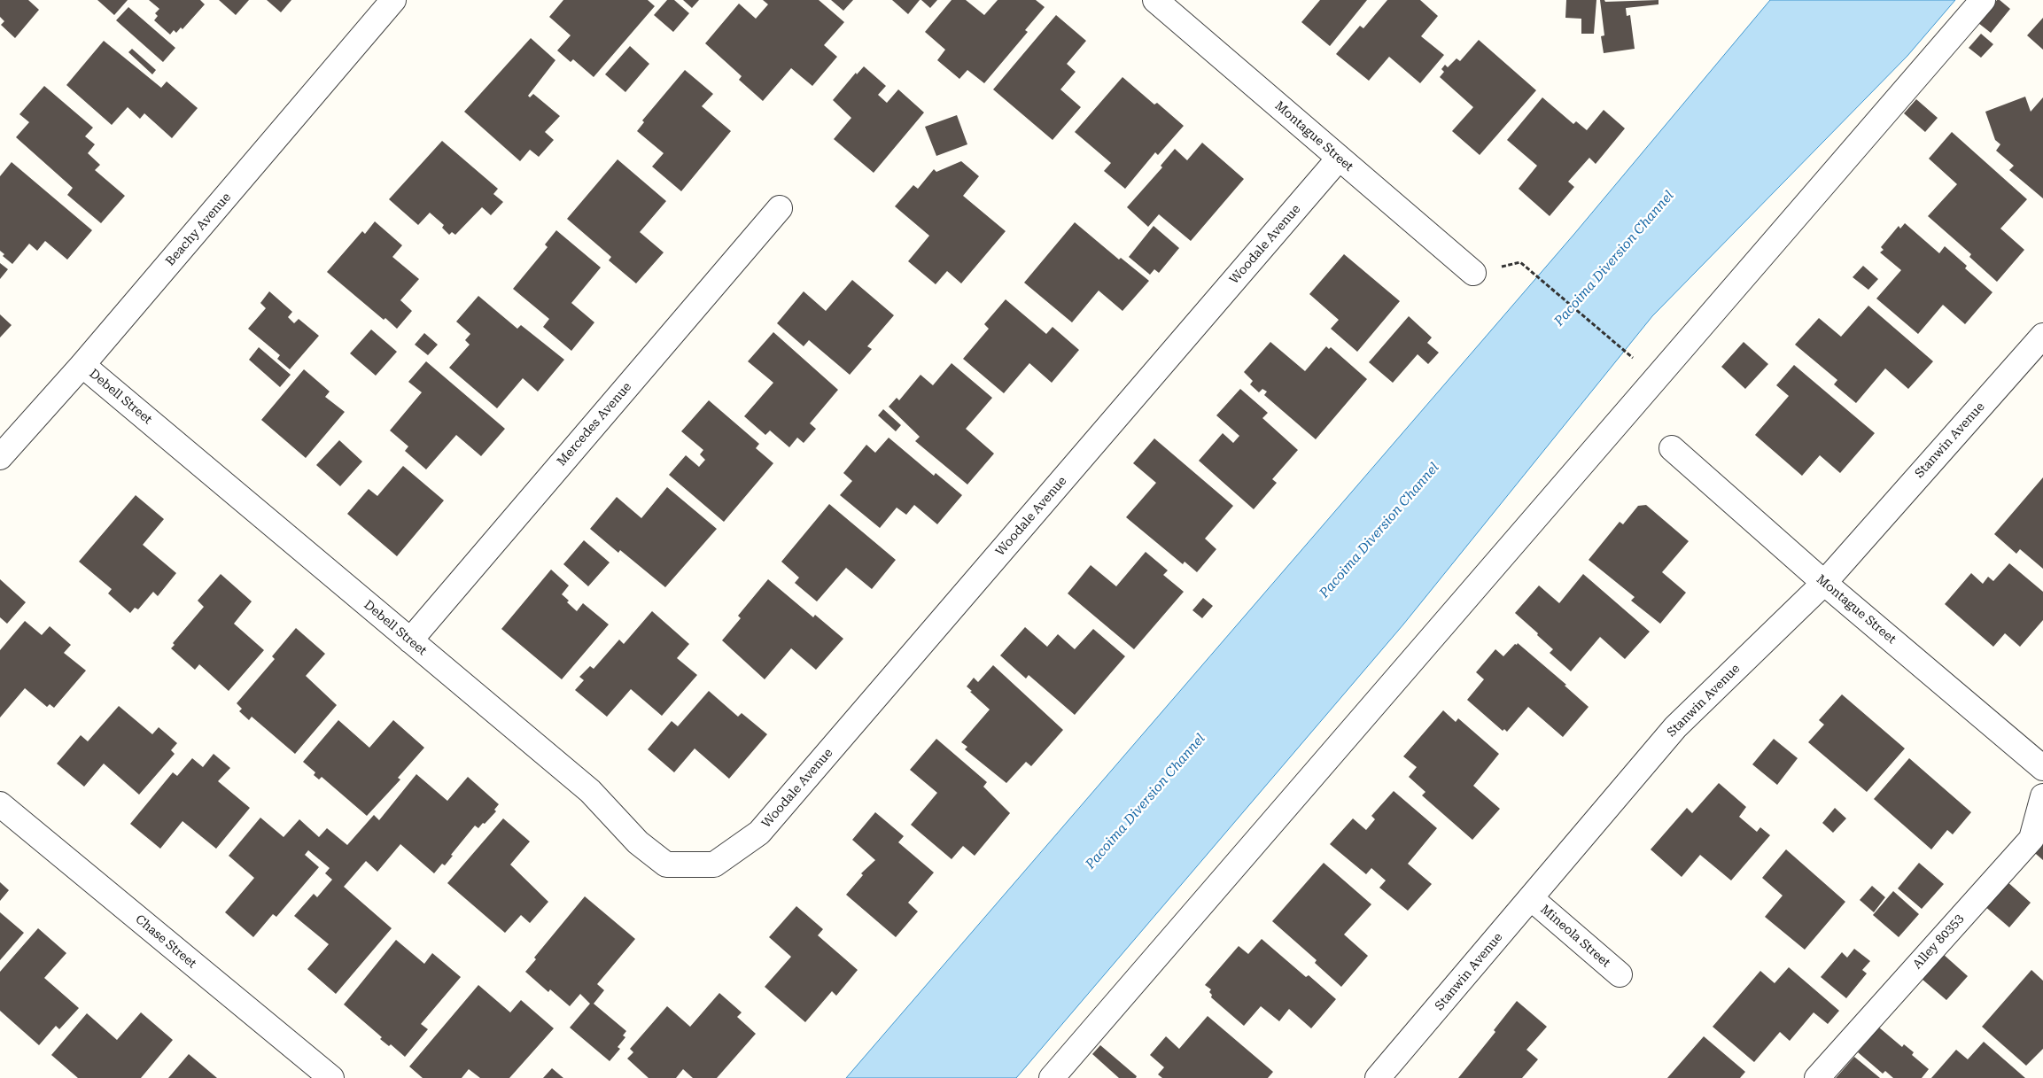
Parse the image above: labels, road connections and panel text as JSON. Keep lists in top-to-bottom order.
{
  "streets": {
    "street": [
      "Montague Street",
      "Beachy Avenue",
      "Woodale Avenue",
      "Debell Street",
      "Mercedes Avenue",
      "Stanwin Avenue",
      "Mineola Street",
      "Chase Street",
      "Alley 80353"
    ]
  },
  "crossings": [
    ["Montague Street", "Woodale Avenue"],
    ["Montague Street", "Stanwin Avenue"],
    ["Beachy Avenue", "Debell Street"],
    ["Woodale Avenue", "Debell Street"],
    ["Debell Street", "Mercedes Avenue"],
    ["Stanwin Avenue", "Mineola Street"]
  ],
  "water": ["Pacoima Diversion Channel"]
}
